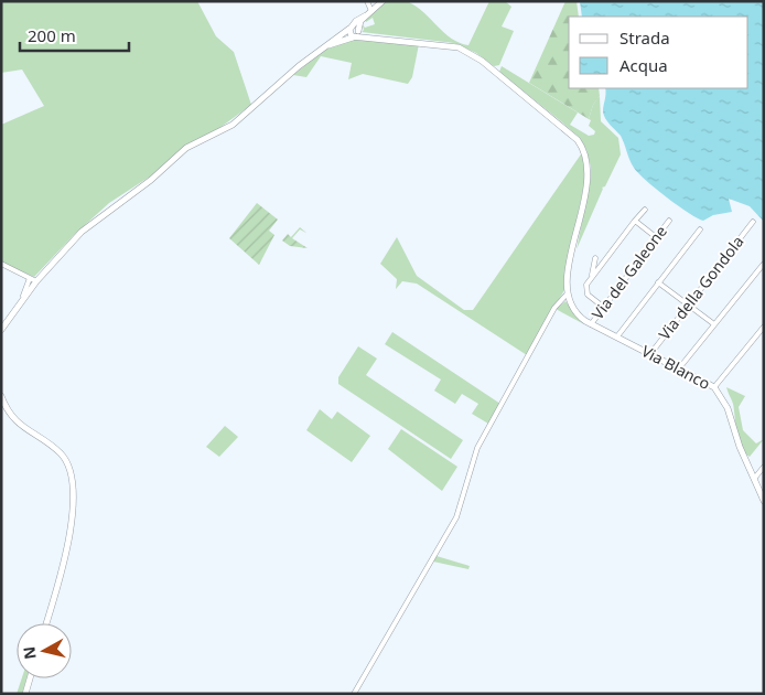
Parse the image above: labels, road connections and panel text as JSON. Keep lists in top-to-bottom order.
{
  "streets": {
    "street": ["Via del Galeone", "Via della Gondola", "Via Blanco"]
  },
  "crossings": [
    ["Via del Galeone", "Via Blanco"],
    ["Via della Gondola", "Via Blanco"]
  ],
  "legend": ["Strada", "Acqua"],
  "scale_bar": "200 m",
  "north": "left"
}
